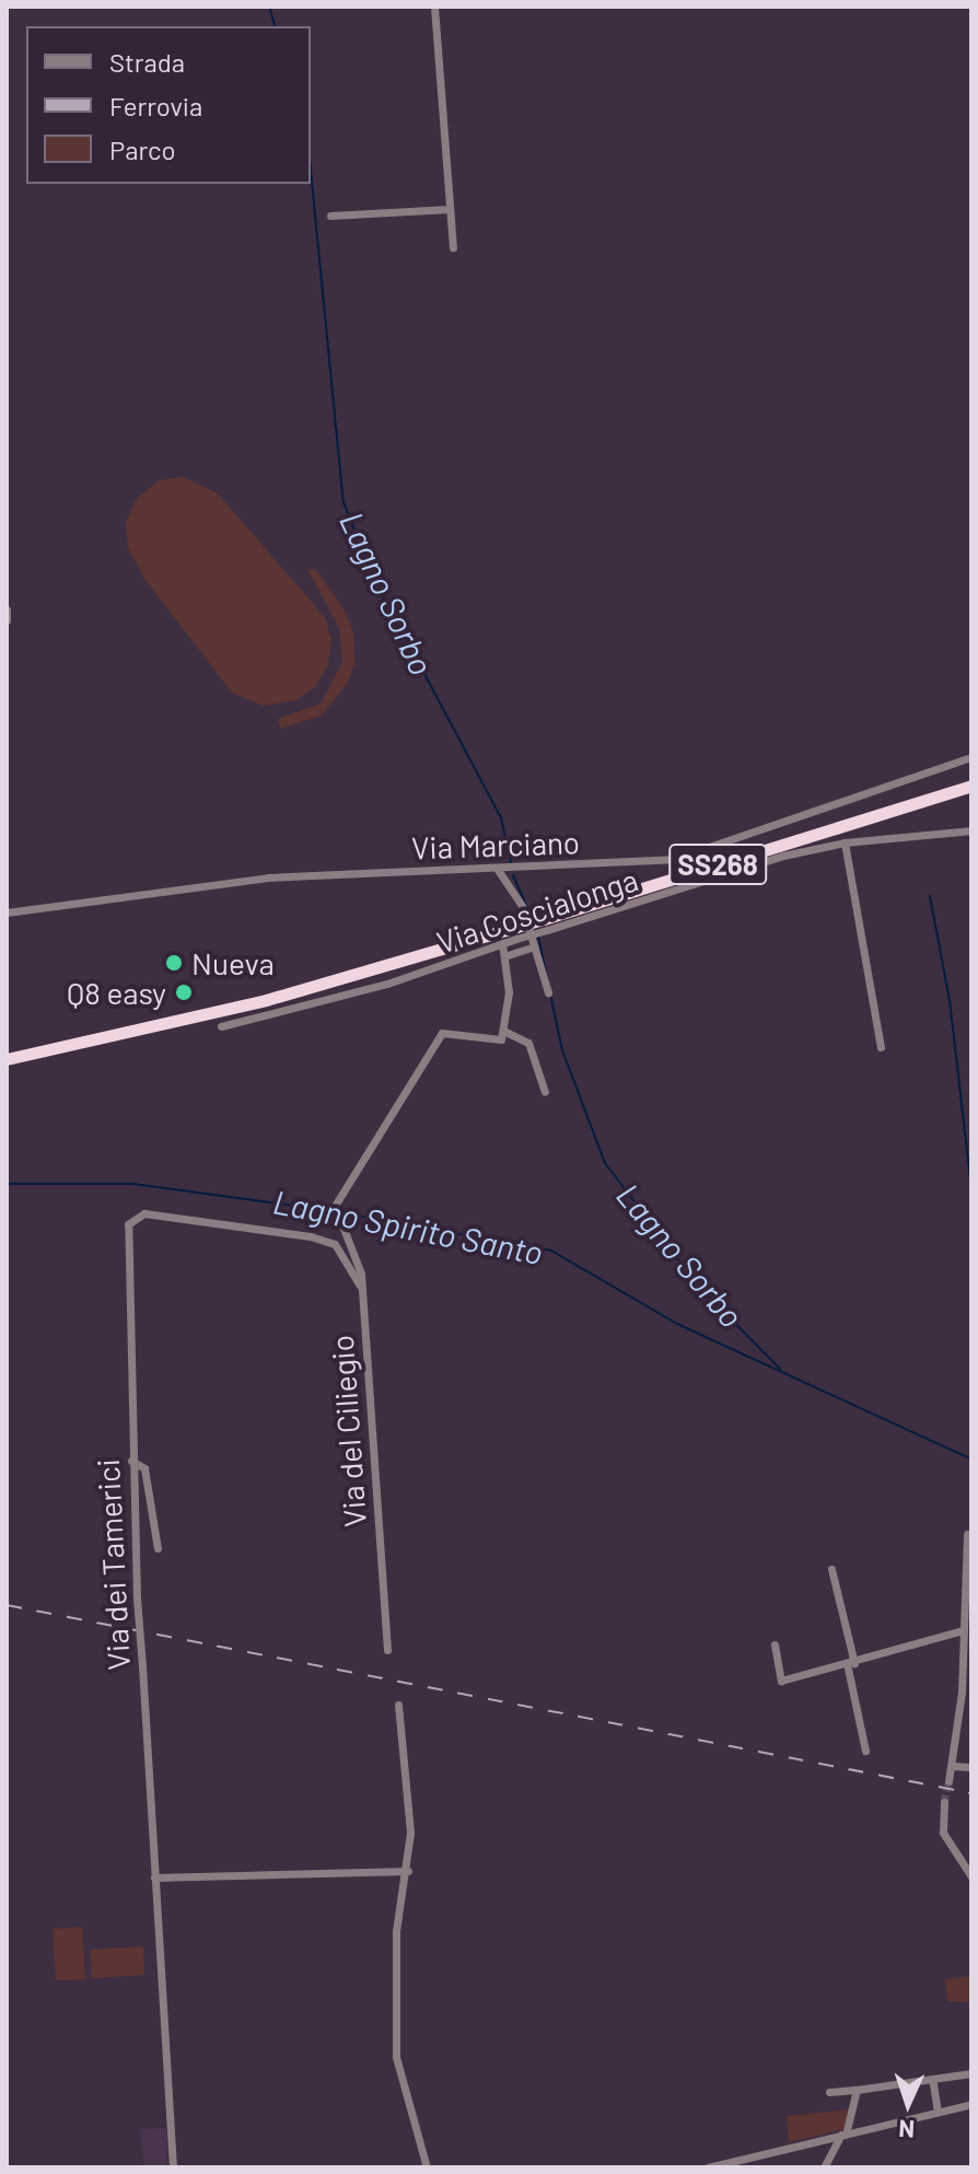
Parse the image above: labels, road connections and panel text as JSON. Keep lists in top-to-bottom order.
{
  "streets": {
    "highway": ["SS268"],
    "street": [
      "Via Marciano",
      "Via Coscialonga",
      "Via del Ciliegio",
      "Via dei Tamerici"
    ]
  },
  "crossings": [
    ["SS268", "Via Coscialonga"],
    ["Via del Ciliegio", "Via dei Tamerici"]
  ],
  "water": ["Lagno Sorbo", "Lagno Spirito Santo"],
  "places": ["Nueva", "Q8 easy"],
  "legend": ["Strada", "Ferrovia", "Parco"],
  "north": "bottom"
}
